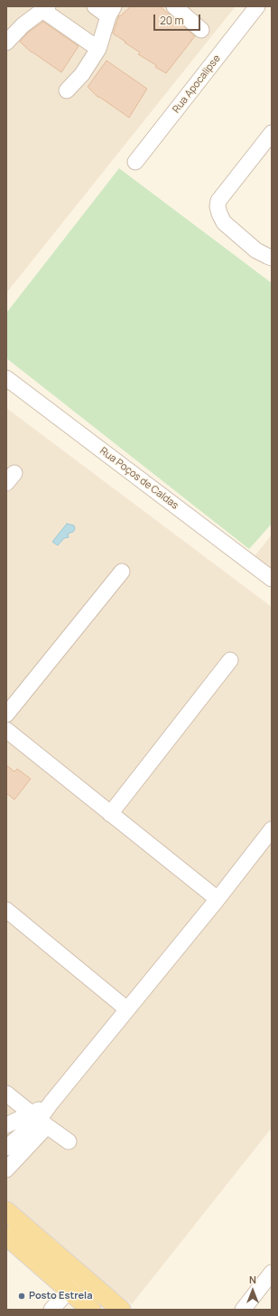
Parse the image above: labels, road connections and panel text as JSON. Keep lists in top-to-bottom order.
{
  "streets": {
    "street": ["Rua Apocalipse", "Rua Poços de Caldas"]
  },
  "places": ["Posto Estrela"],
  "scale_bar": "20 m",
  "north": "top"
}
